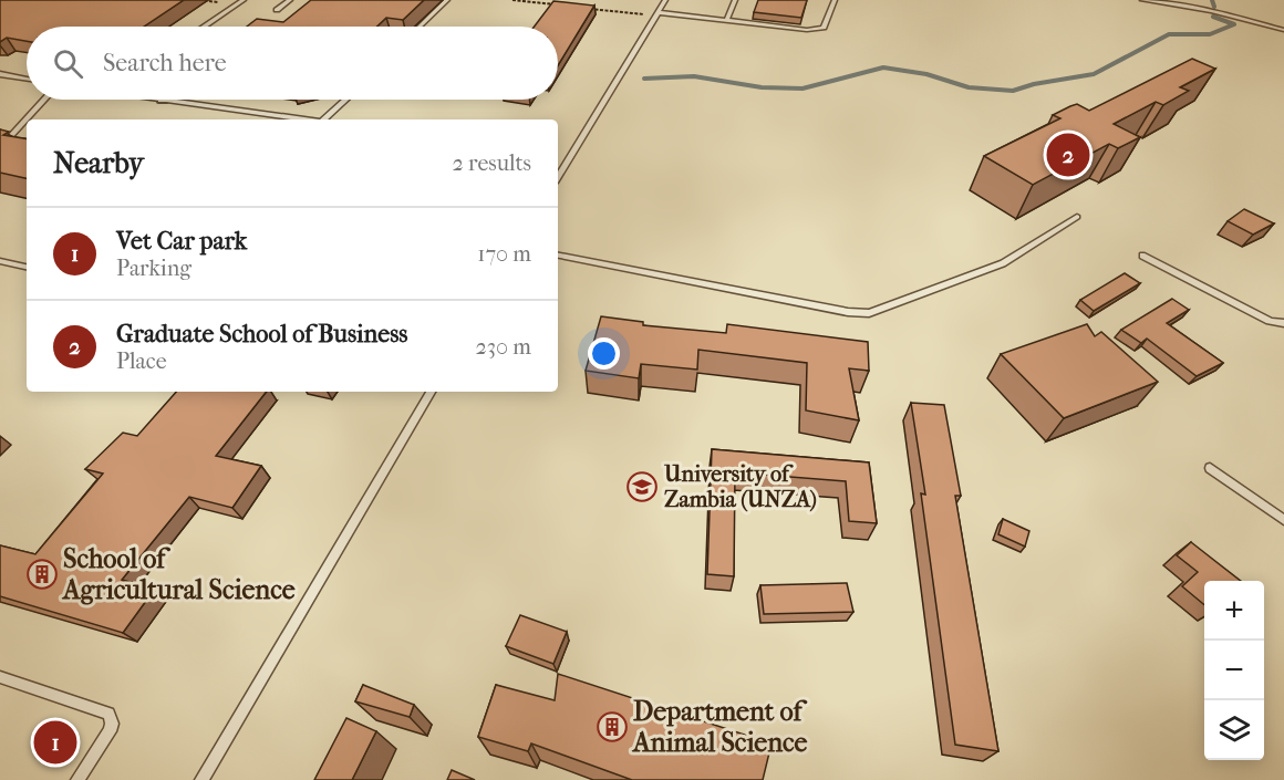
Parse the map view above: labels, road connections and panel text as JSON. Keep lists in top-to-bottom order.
{
  "places": {
    "school or university": ["University of Zambia (UNZA)"],
    "building": ["School of Agricultural Science", "Department of Animal Science"]
  },
  "page": {
    "search": "Search here",
    "heading": ["Nearby", "2 results"],
    "pins": ["2", "1"],
    "list": [
      {
        "mark": "1",
        "name": "Vet Car park",
        "note": "Parking",
        "value": "170 m"
      },
      {
        "mark": "2",
        "name": "Graduate School of Business",
        "note": "Place",
        "value": "230 m"
      }
    ],
    "map_buttons": ["+", "−"]
  }
}
